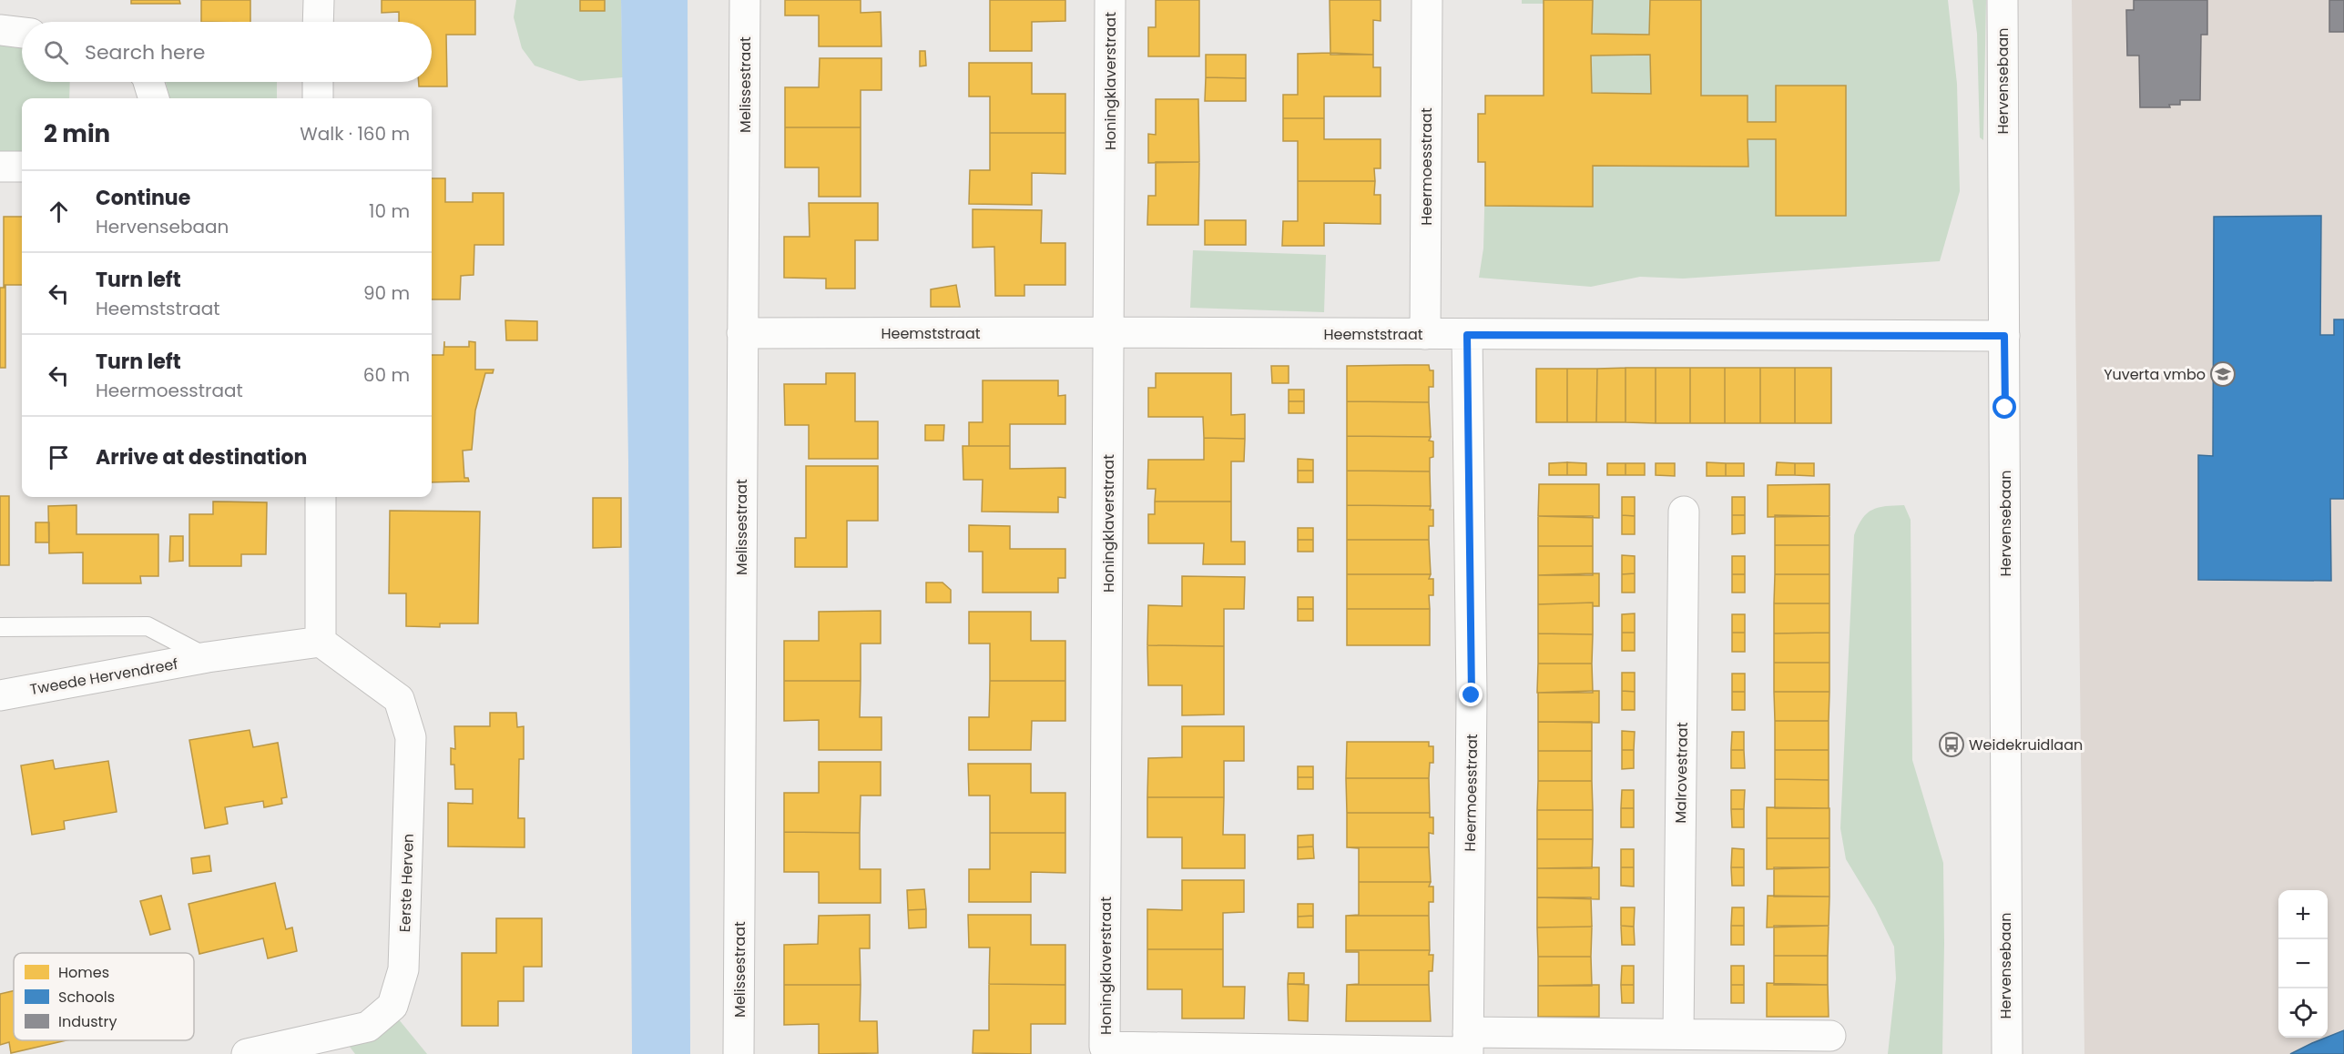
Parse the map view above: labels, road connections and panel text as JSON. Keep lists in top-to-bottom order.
{
  "streets": {
    "street": [
      "Honingklaverstraat",
      "Hervensebaan",
      "Melissestraat",
      "Heermoesstraat",
      "Heemststraat",
      "Tweede Hervendreef",
      "Malrovestraat",
      "Eerste Herven"
    ]
  },
  "crossings": [
    ["Honingklaverstraat", "Heermoesstraat"],
    ["Honingklaverstraat", "Heemststraat"],
    ["Hervensebaan", "Heemststraat"],
    ["Melissestraat", "Heemststraat"],
    ["Heermoesstraat", "Heemststraat"],
    ["Tweede Hervendreef", "Eerste Herven"]
  ],
  "places": {
    "school or university": ["Yuverta vmbo"],
    "bus stop": ["Weidekruidlaan"]
  },
  "legend": ["Homes", "Schools", "Industry"],
  "page": {
    "search": "Search here",
    "heading": ["2 min", "Walk · 160 m"],
    "list": [
      ["Continue", "Hervensebaan", "10 m"],
      ["Turn left", "Heemststraat", "90 m"],
      ["Turn left", "Heermoesstraat", "60 m"],
      "Arrive at destination"
    ],
    "map_buttons": ["+", "−"]
  }
}
